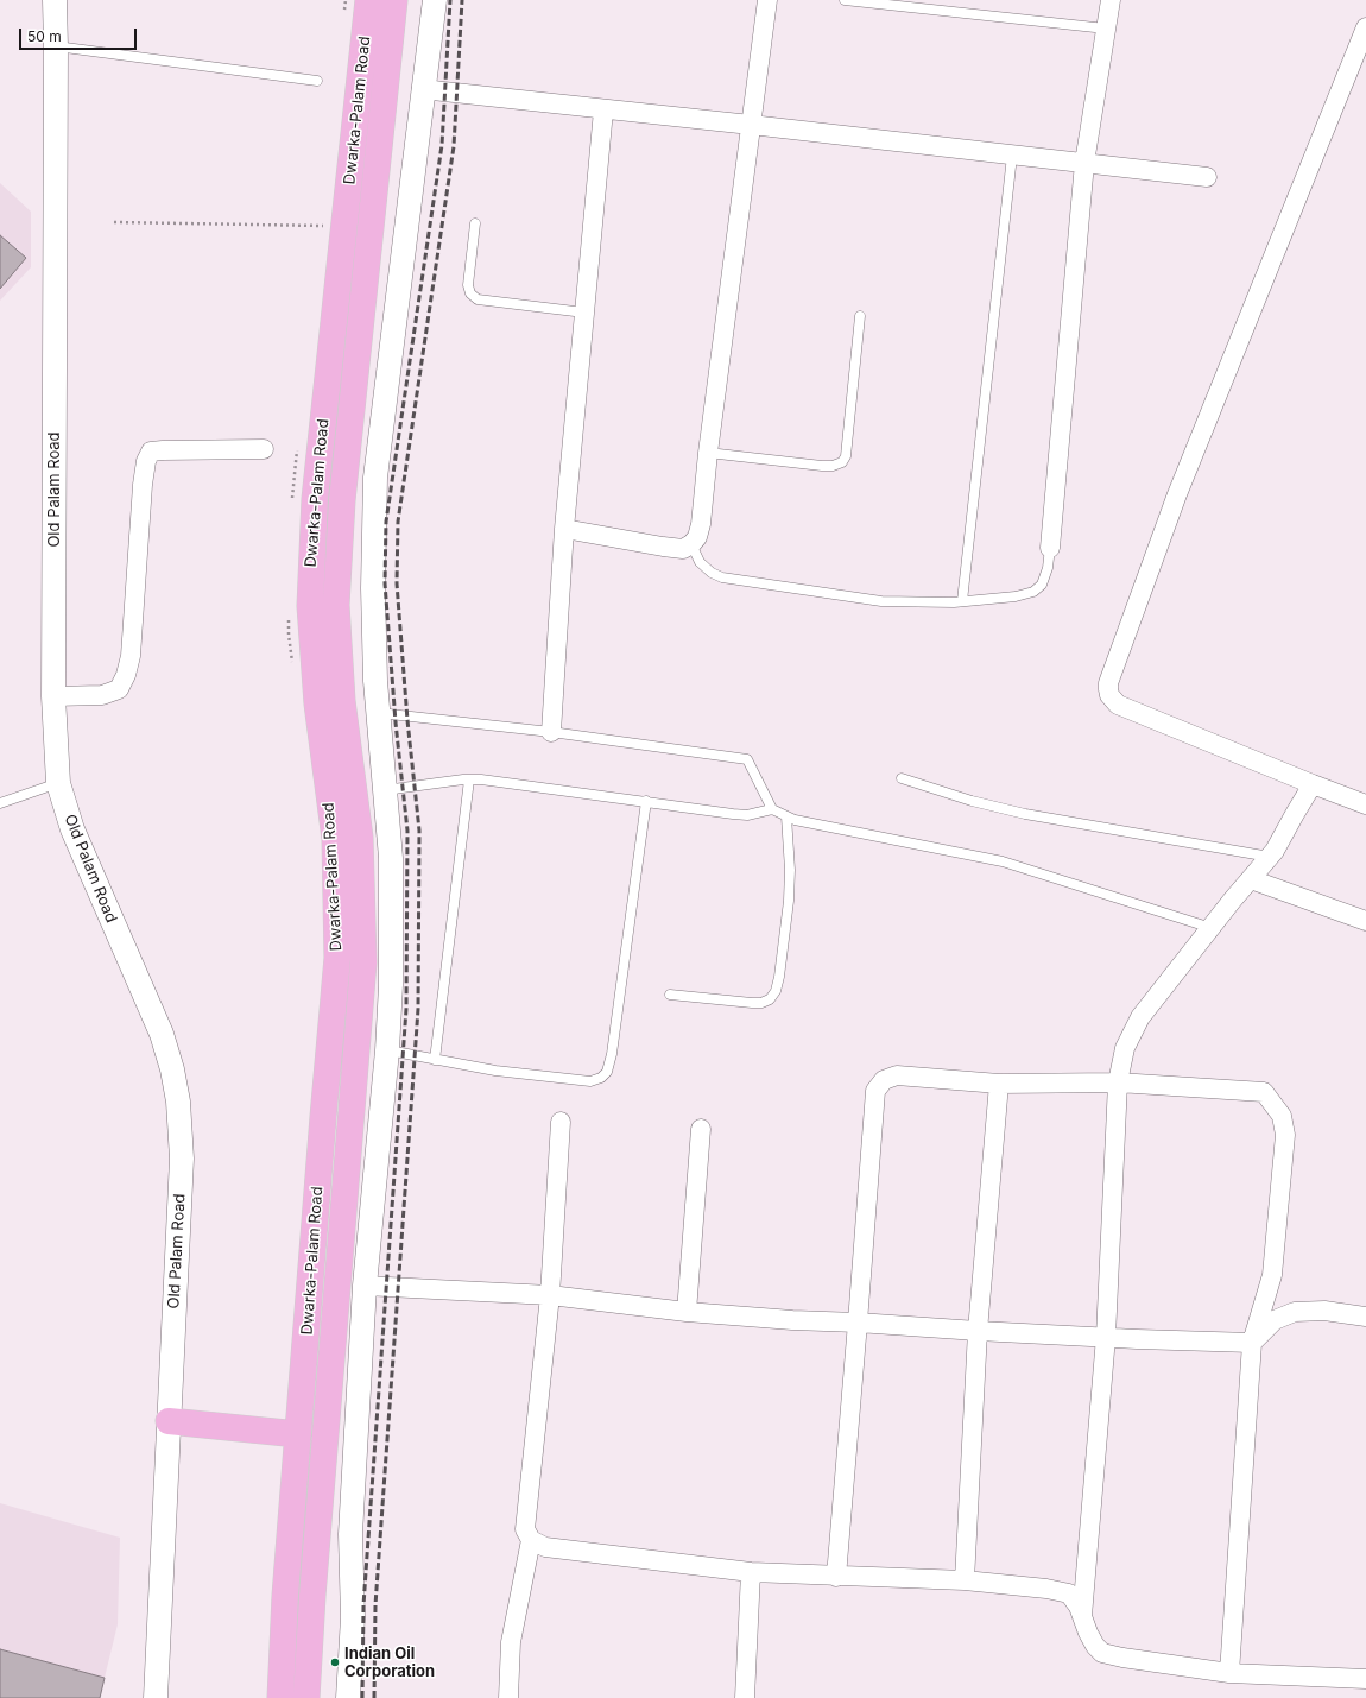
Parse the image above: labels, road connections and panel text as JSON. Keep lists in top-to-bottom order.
{
  "streets": {
    "main road": ["Dwarka-Palam Road"],
    "street": ["Old Palam Road"]
  },
  "places": ["Indian Oil Corporation"],
  "scale_bar": "50 m"
}
